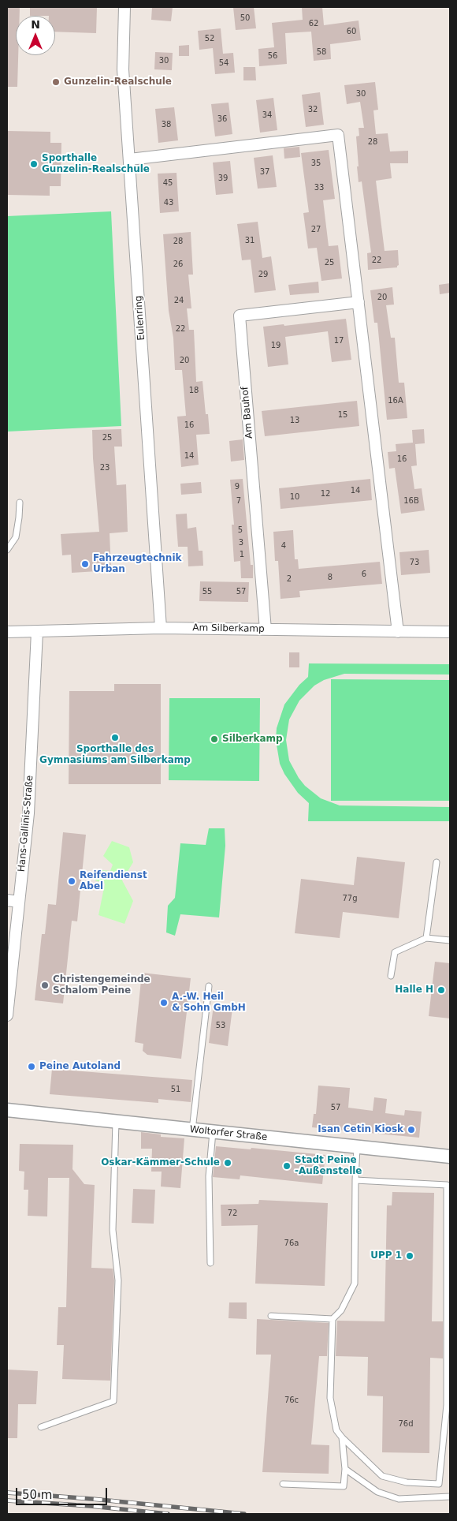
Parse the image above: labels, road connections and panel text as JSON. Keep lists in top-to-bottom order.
{
  "streets": {
    "street": [
      "Eulenring",
      "Am Bauhof",
      "Am Silberkamp",
      "Hans-Gallinis-Straße",
      "Woltorfer Straße"
    ]
  },
  "crossings": [
    ["Eulenring", "Am Silberkamp"],
    ["Am Bauhof", "Am Silberkamp"],
    ["Am Silberkamp", "Hans-Gallinis-Straße"]
  ],
  "places": [
    "Gunzelin-Realschule",
    "Sporthalle Gunzelin-Realschule",
    "Fahrzeugtechnik Urban",
    "Sporthalle des Gymnasiums am Silberkamp",
    "Silberkamp",
    "Reifendienst Abel",
    "Christengemeinde Schalom Peine",
    "Halle H",
    "A.-W. Heil & Sohn GmbH",
    "Peine Autoland",
    "Isan Cetin Kiosk",
    "Oskar-Kämmer-Schule",
    "Stadt Peine -Außenstelle",
    "UPP 1"
  ],
  "house_numbers": [
    "50",
    "62",
    "60",
    "52",
    "58",
    "56",
    "30",
    "54",
    "30",
    "32",
    "34",
    "36",
    "38",
    "28",
    "35",
    "37",
    "39",
    "45",
    "33",
    "43",
    "27",
    "31",
    "28",
    "22",
    "25",
    "26",
    "29",
    "20",
    "24",
    "22",
    "17",
    "19",
    "20",
    "18",
    "16A",
    "15",
    "13",
    "16",
    "25",
    "14",
    "16",
    "23",
    "9",
    "14",
    "12",
    "10",
    "7",
    "16B",
    "5",
    "3",
    "4",
    "1",
    "73",
    "6",
    "8",
    "2",
    "55",
    "57",
    "77g",
    "53",
    "51",
    "57",
    "72",
    "76a",
    "76c",
    "76d"
  ],
  "scale_bar": "50 m",
  "north": "top"
}
